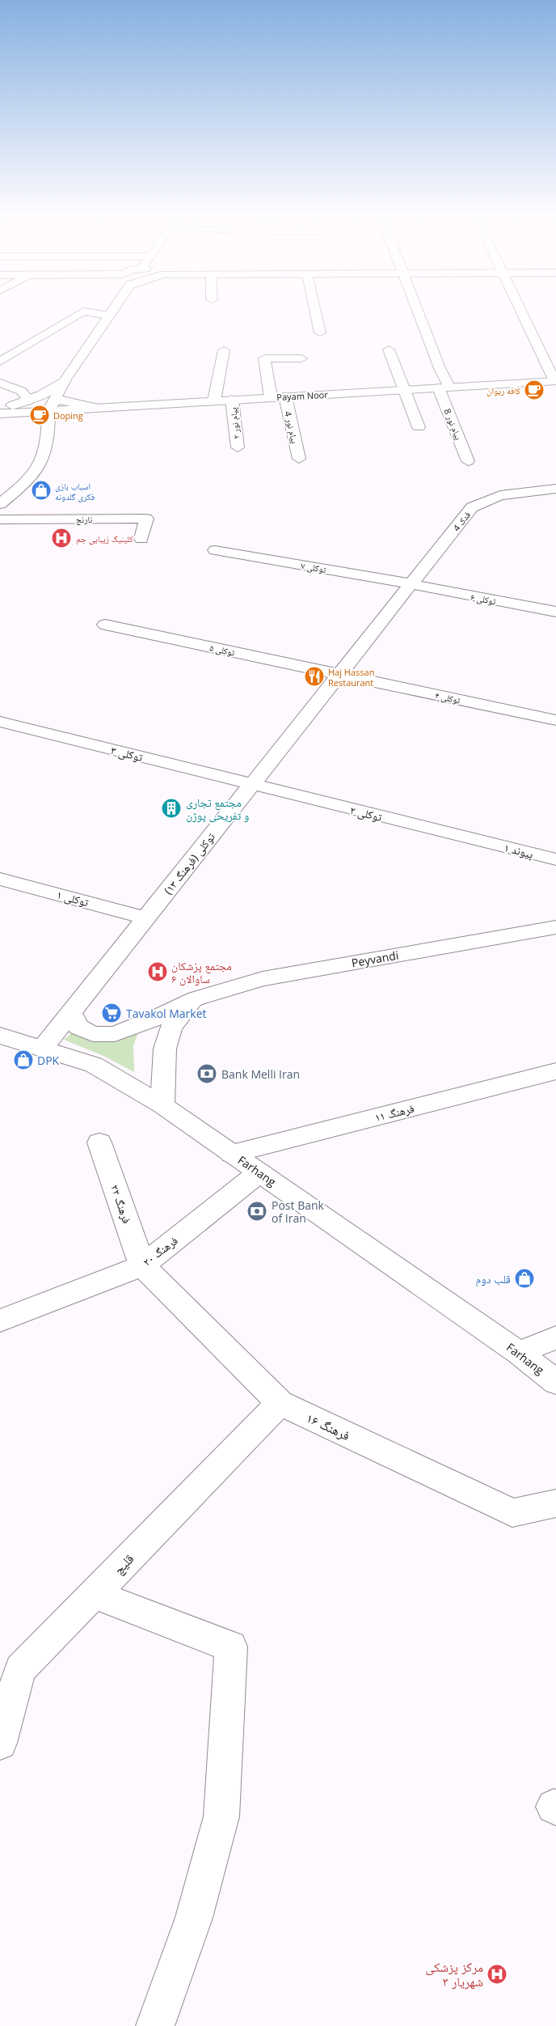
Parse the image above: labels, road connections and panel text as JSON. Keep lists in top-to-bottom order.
{
  "streets": {
    "street": [
      "Payam Noor",
      "پیام نور ۲",
      "پیام نور 8",
      "پیام نور 4",
      "نارنج",
      "فدک 4",
      "توکلی ۷",
      "توکلی ۶",
      "توکلی ۵",
      "توکلی ۴",
      "توکلی ۳",
      "توکلی ۲",
      "پیوند ۱",
      "توکلی (فرهنگ ۱۳)",
      "توکلی ۱",
      "Peyvandi",
      "فرهنگ ۱۱",
      "Farhang",
      "فرهنگ ٢٢",
      "فرهنگ ٢٠",
      "فرهنگ ۱۶",
      "قلیچ"
    ]
  },
  "crossings": [
    ["Payam Noor", "پیام نور ۲"],
    ["Payam Noor", "پیام نور 8"],
    ["Payam Noor", "پیام نور 4"],
    ["فدک 4", "توکلی ۷"],
    ["فدک 4", "توکلی ۶"],
    ["فدک 4", "توکلی (فرهنگ ۱۳)"],
    ["توکلی ۷", "توکلی ۶"],
    ["توکلی ۷", "توکلی (فرهنگ ۱۳)"],
    ["توکلی ۶", "توکلی (فرهنگ ۱۳)"],
    ["توکلی ۵", "توکلی ۴"],
    ["توکلی ۵", "توکلی (فرهنگ ۱۳)"],
    ["توکلی ۴", "توکلی (فرهنگ ۱۳)"],
    ["توکلی ۳", "توکلی ۲"],
    ["توکلی ۳", "توکلی (فرهنگ ۱۳)"],
    ["توکلی ۲", "پیوند ۱"],
    ["توکلی ۲", "توکلی (فرهنگ ۱۳)"],
    ["توکلی (فرهنگ ۱۳)", "توکلی ۱"],
    ["توکلی (فرهنگ ۱۳)", "Peyvandi"],
    ["توکلی (فرهنگ ۱۳)", "Farhang"],
    ["فرهنگ ۱۱", "Farhang"],
    ["Farhang", "فرهنگ ٢٠"],
    ["فرهنگ ٢٢", "فرهنگ ٢٠"],
    ["فرهنگ ٢٢", "فرهنگ ۱۶"],
    ["فرهنگ ٢٠", "فرهنگ ۱۶"],
    ["فرهنگ ۱۶", "قلیچ"]
  ],
  "places": {
    "cafe": ["کافه ریوان", "Doping"],
    "shop": ["اسباب بازی فکری گلدونه", "DPK", "قلب دوم"],
    "hospital": ["کلینیک زیبایی جم", "مجتمع پزشکان ساوالان ۶", "مرکز پزشکی شهریار ۳"],
    "restaurant": ["Haj Hassan Restaurant"],
    "building": ["مجتمع تجاری و تفریحی پوژن"],
    "supermarket": ["Tavakol Market"],
    "bank": ["Bank Melli Iran", "Post Bank of Iran"]
  }
}
